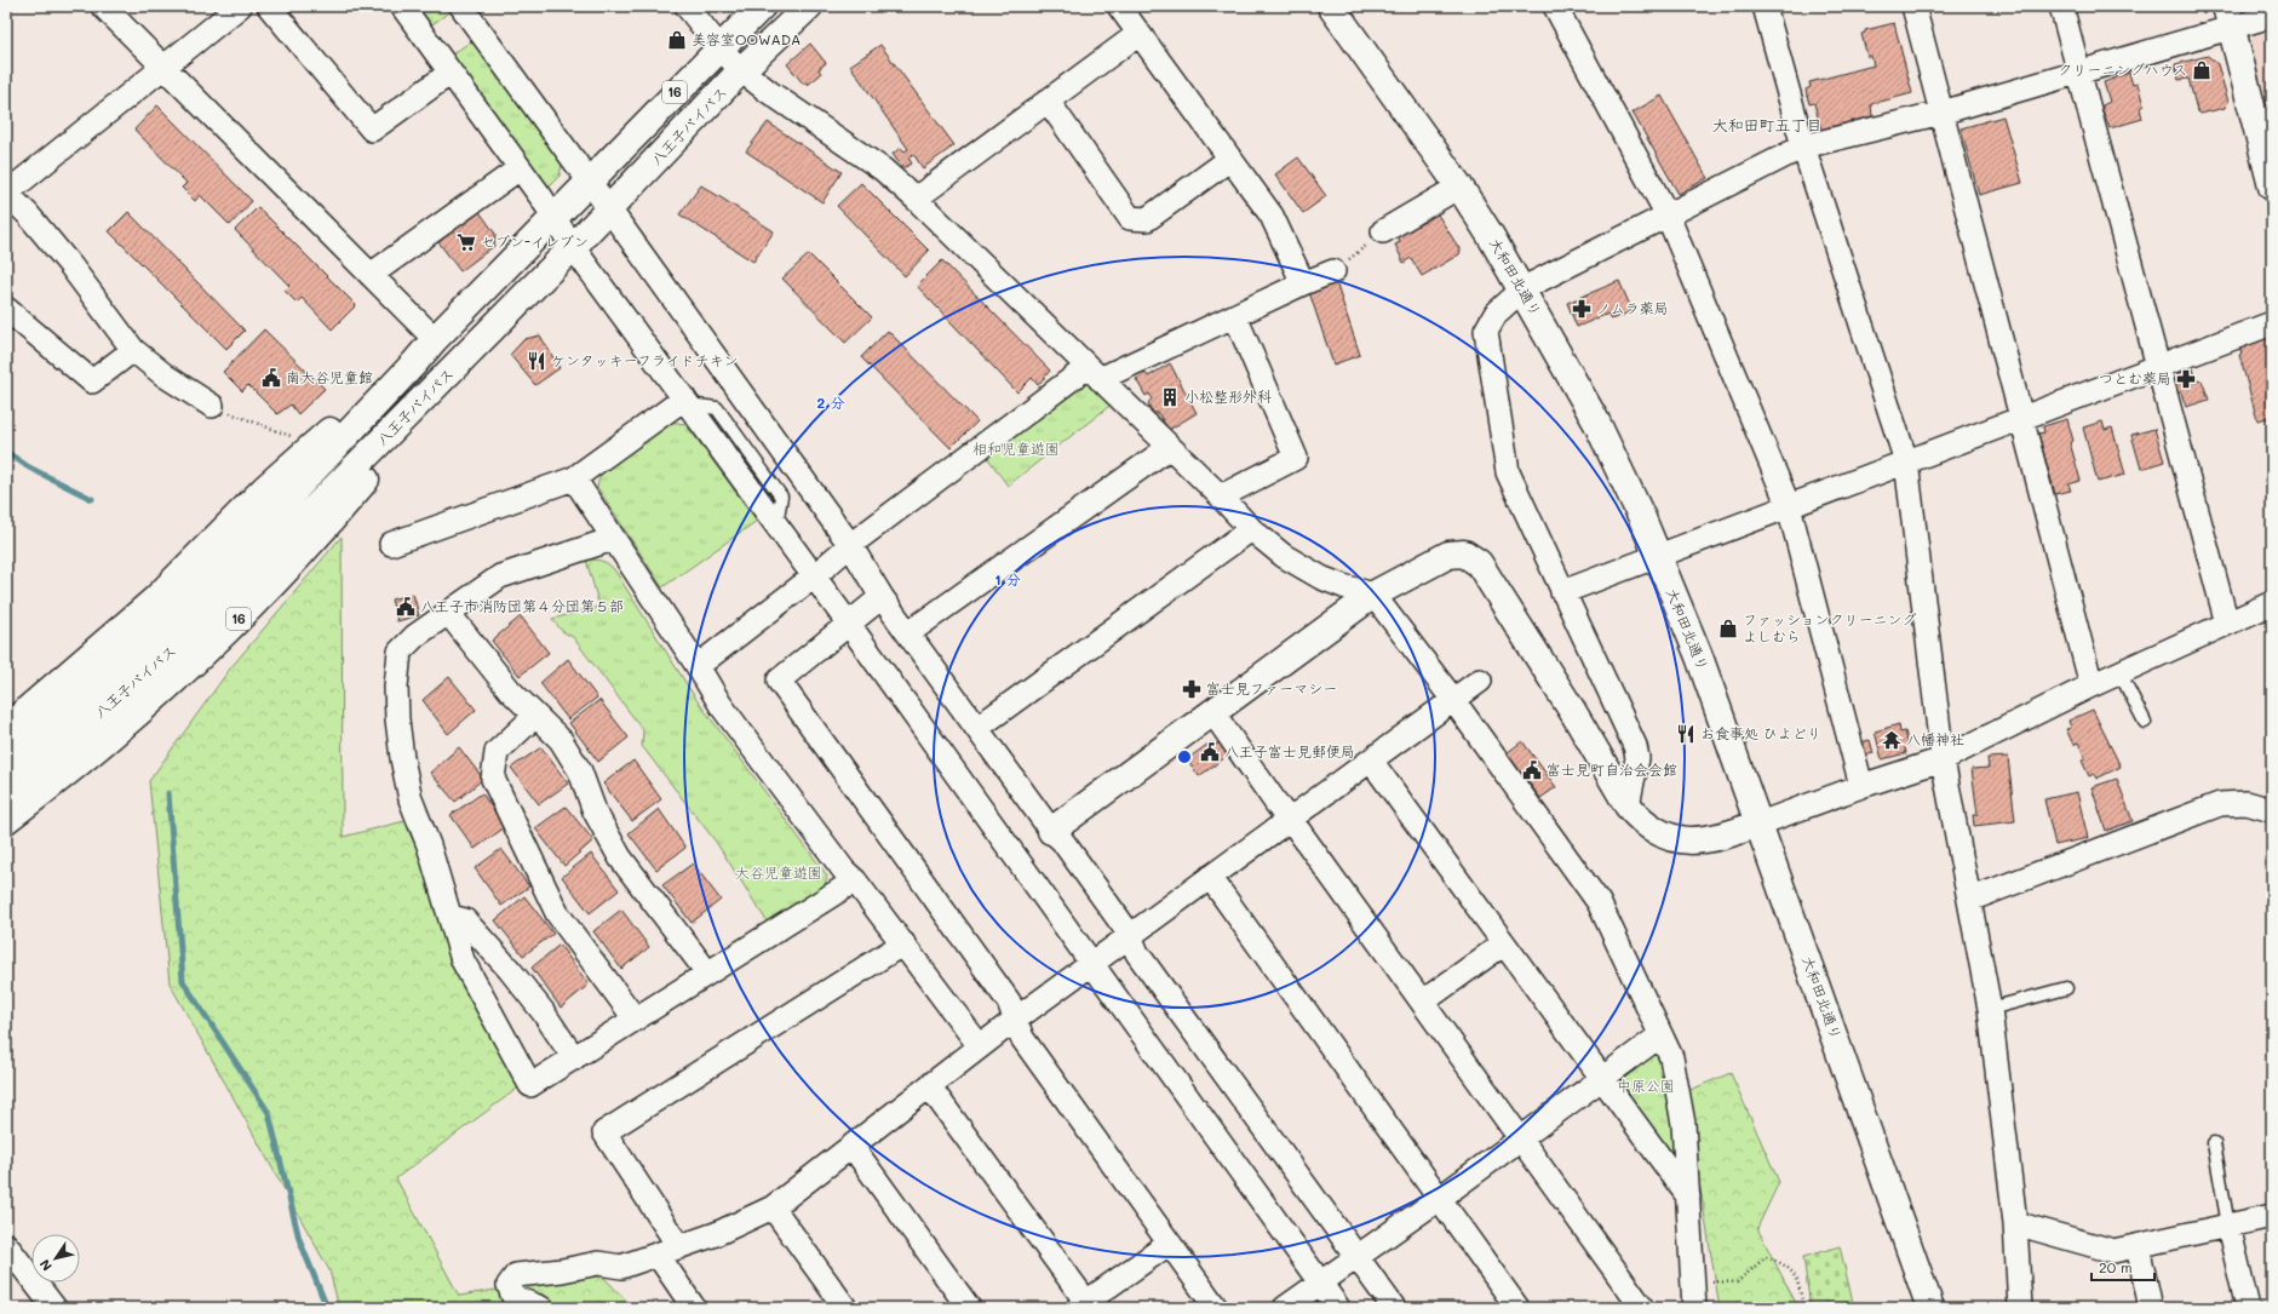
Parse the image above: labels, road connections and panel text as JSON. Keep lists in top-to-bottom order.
{
  "streets": {
    "main road": ["16", "八王子バイパス", "大和田北通り"]
  },
  "crossings": [
    ["16", "八王子バイパス"]
  ],
  "districts": ["大和田町五丁目"],
  "parks": ["相和児童遊園", "大谷児童遊園", "中原公園"],
  "places": {
    "shop": ["美容室OOWADA", "クリーニングハウス", "ファッションクリーニング よしむら"],
    "supermarket": ["セブン-イレブン"],
    "pharmacy": ["ノムラ薬局", "つとむ薬局", "富士見ファーマシー"],
    "restaurant": ["ケンタッキーフライドチキン", "お食事処 ひよどり"],
    "public building": [
      "南大谷児童館",
      "八王子市消防団第４分団第５部",
      "八王子富士見郵便局",
      "富士見町自治会会館"
    ],
    "building": ["小松整形外科"],
    "temple": ["八幡神社"]
  },
  "scale_bar": "20 m",
  "north": "bottom left",
  "rings": ["2 分", "1 分"]
}
